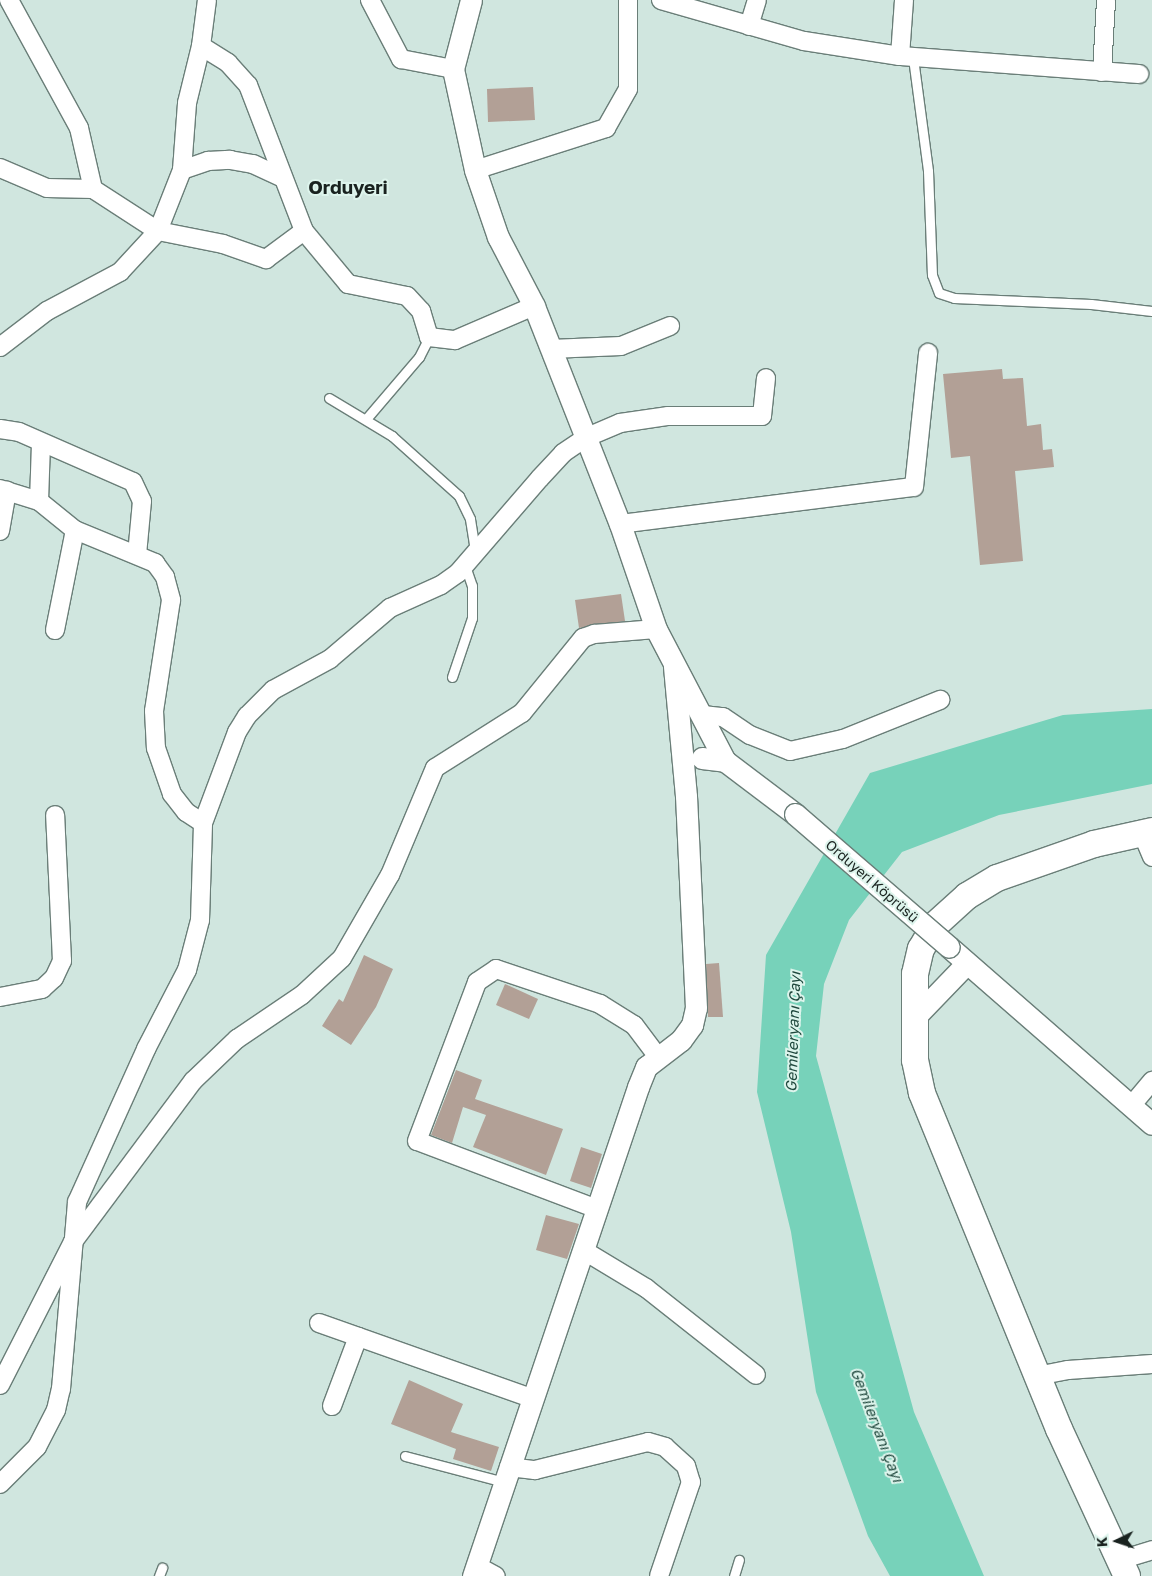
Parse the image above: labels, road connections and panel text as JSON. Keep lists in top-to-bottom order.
{
  "streets": {
    "street": ["Orduyeri Köprüsü"]
  },
  "districts": ["Orduyeri"],
  "water": ["Gemileryanı Çayı"],
  "north": "left"
}
